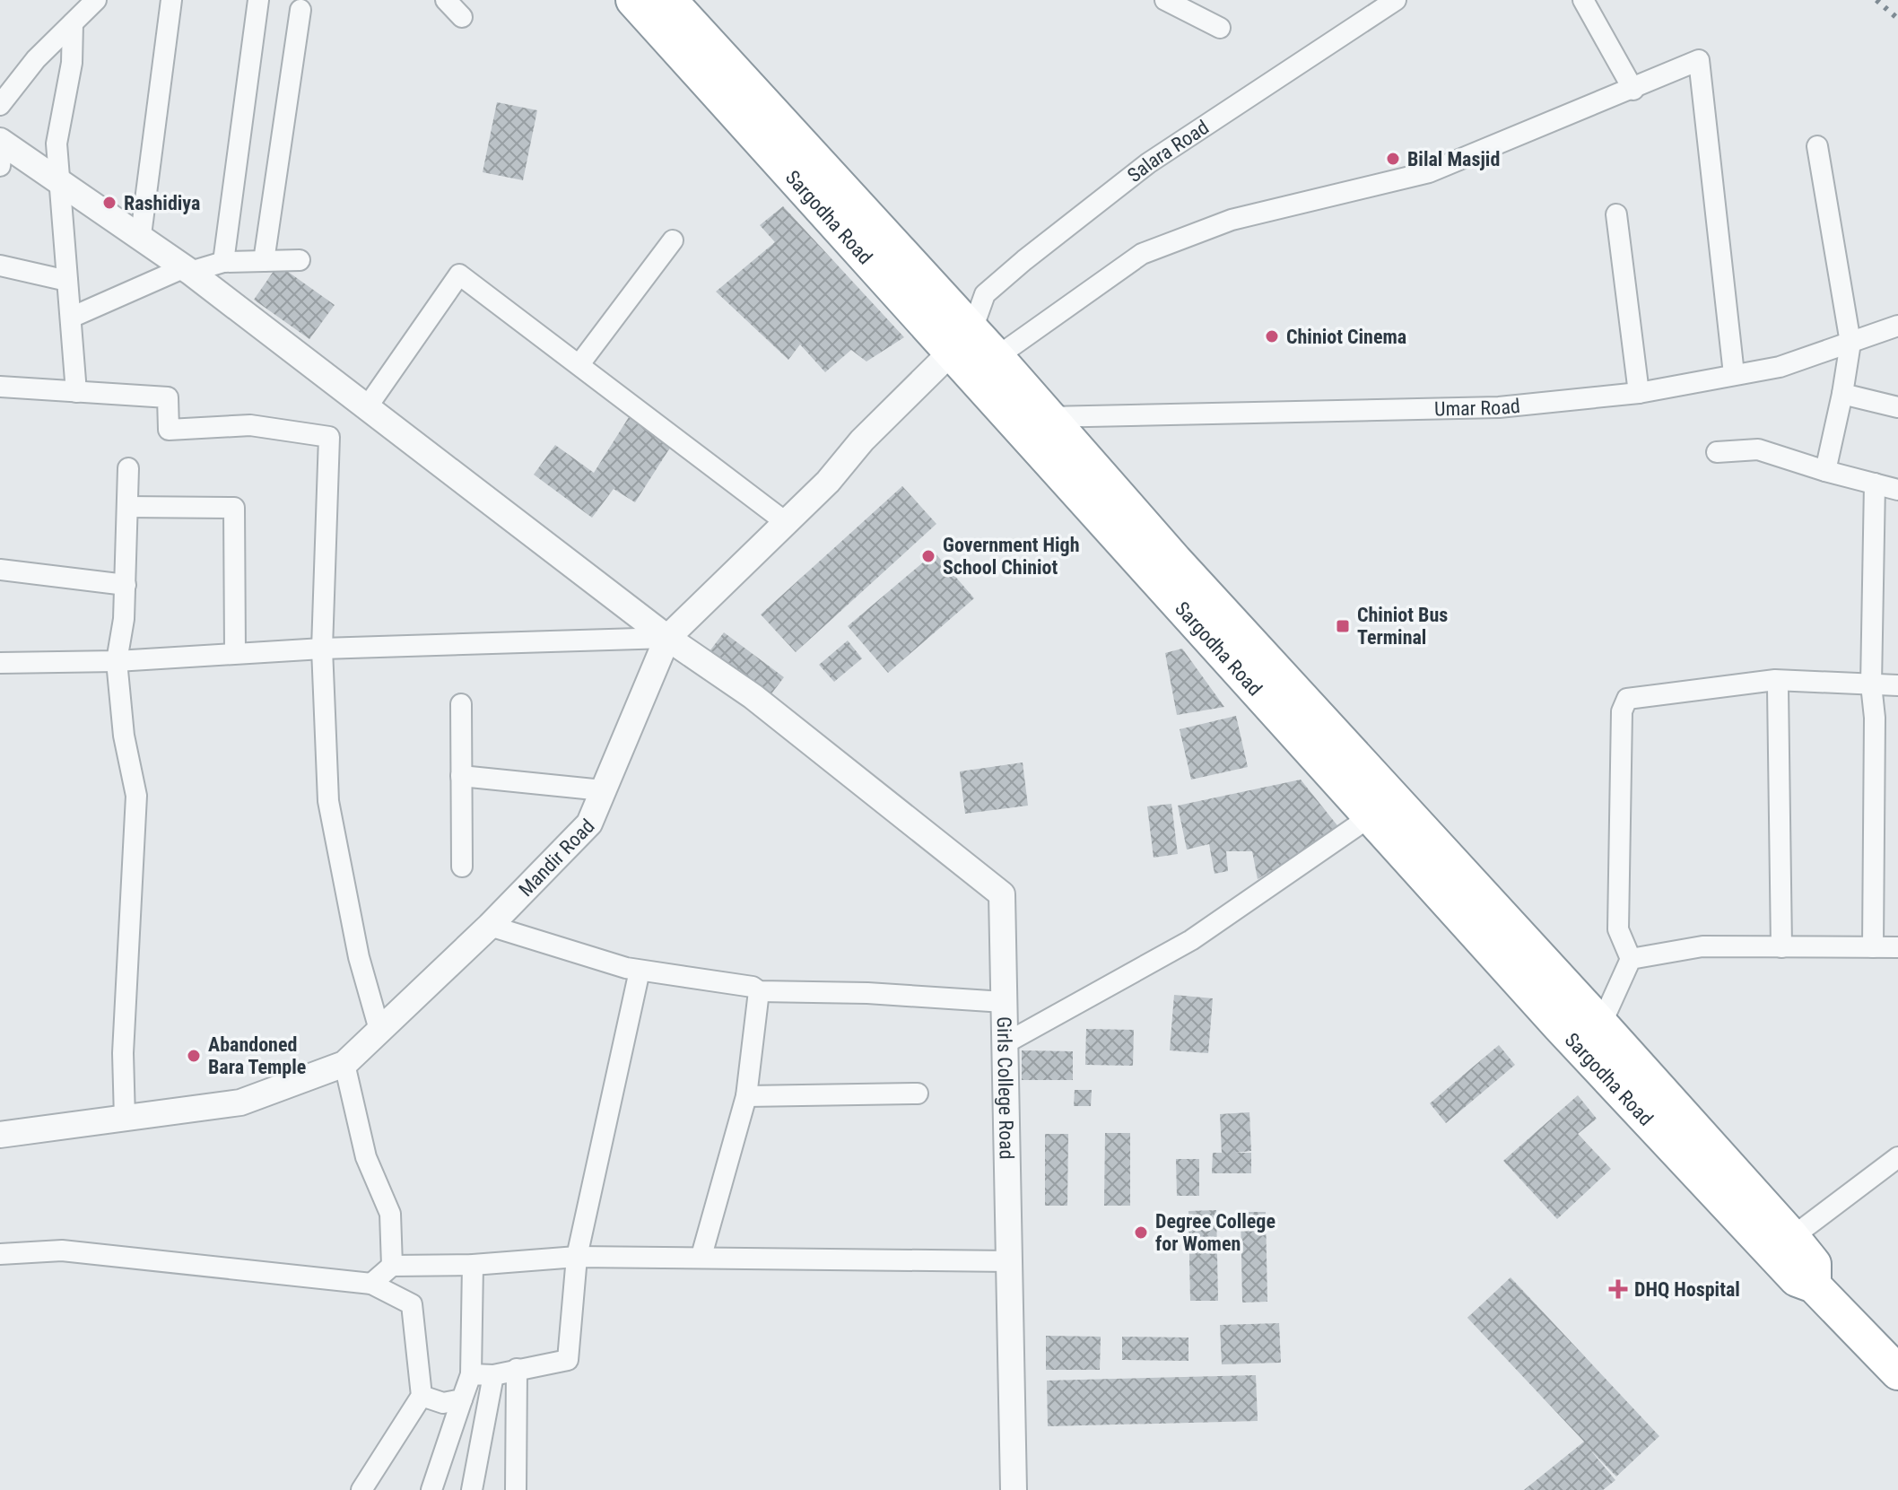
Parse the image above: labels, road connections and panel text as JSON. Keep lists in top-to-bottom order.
{
  "streets": {
    "highway": ["Sargodha Road"],
    "street": [
      "Salara Road",
      "Umar Road",
      "Mandir Road",
      "Girls College Road"
    ]
  },
  "crossings": [
    ["Salara Road", "Sargodha Road"],
    ["Salara Road", "Mandir Road"],
    ["Sargodha Road", "Umar Road"],
    ["Sargodha Road", "Mandir Road"],
    ["Mandir Road", "Girls College Road"]
  ],
  "places": {
    "other": [
      "Bilal Masjid",
      "Rashidiya",
      "Chiniot Cinema",
      "Government High School Chiniot",
      "Abandoned Bara Temple",
      "Degree College for Women"
    ],
    "transit": ["Chiniot Bus Terminal"],
    "health": ["DHQ Hospital"]
  }
}
